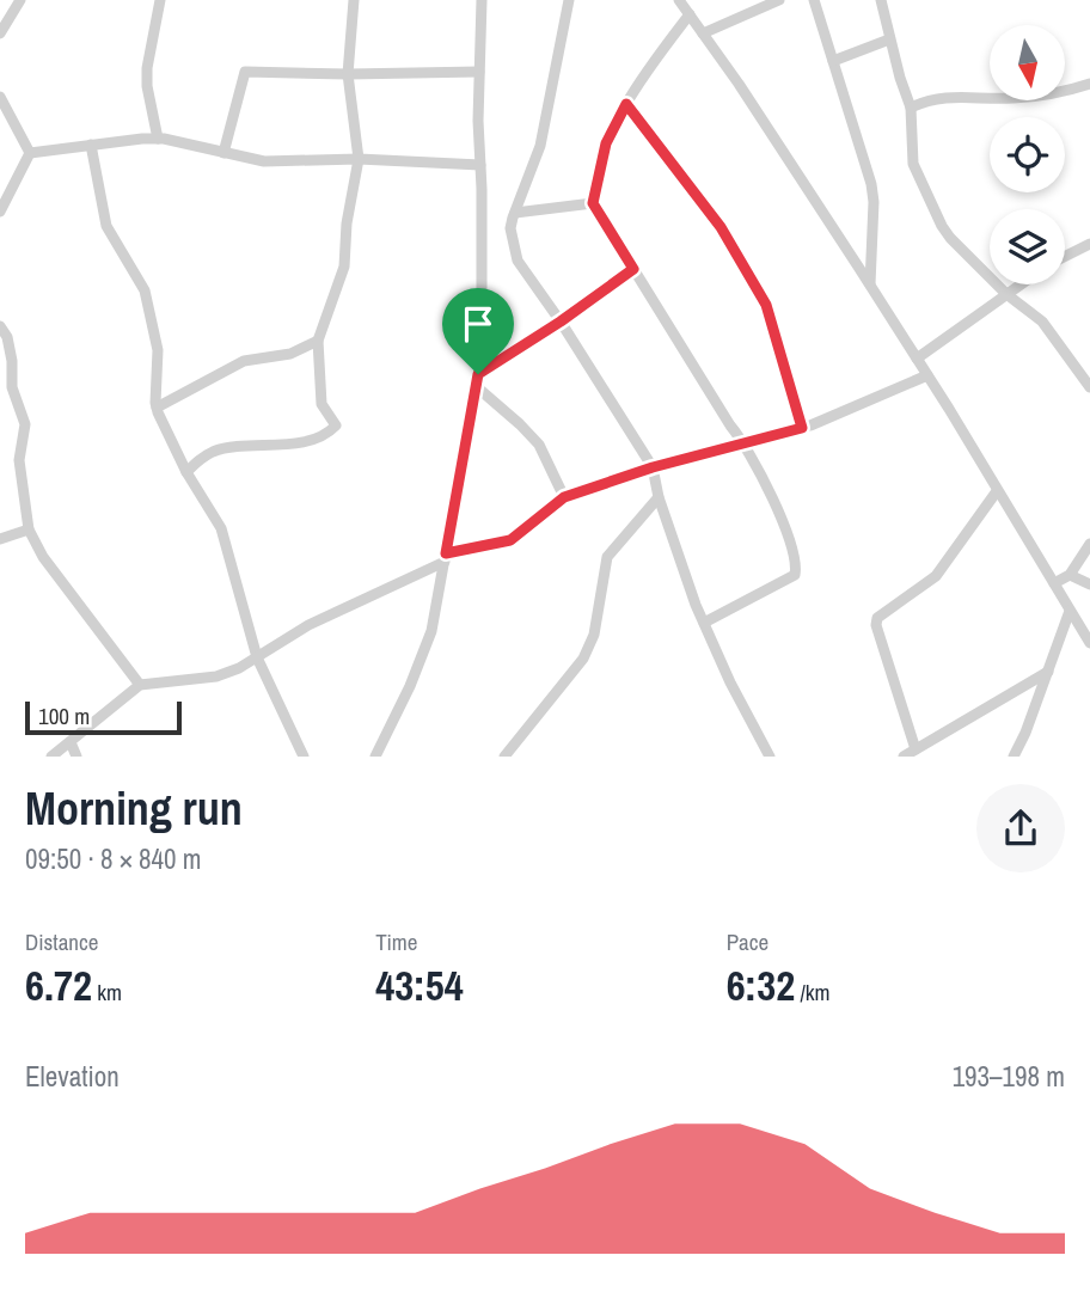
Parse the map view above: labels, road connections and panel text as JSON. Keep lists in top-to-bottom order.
{
  "scale_bar": "100 m",
  "north": "bottom",
  "page": {
    "scale": "100 m",
    "heading": ["Morning run", "09:50 · 8 × 840 m"],
    "stats": [
      ["Distance", "6.72 km"],
      ["Time", "43:54"],
      ["Pace", "6:32 /km"]
    ],
    "chart": ["Elevation", "193–198 m"]
  }
}
